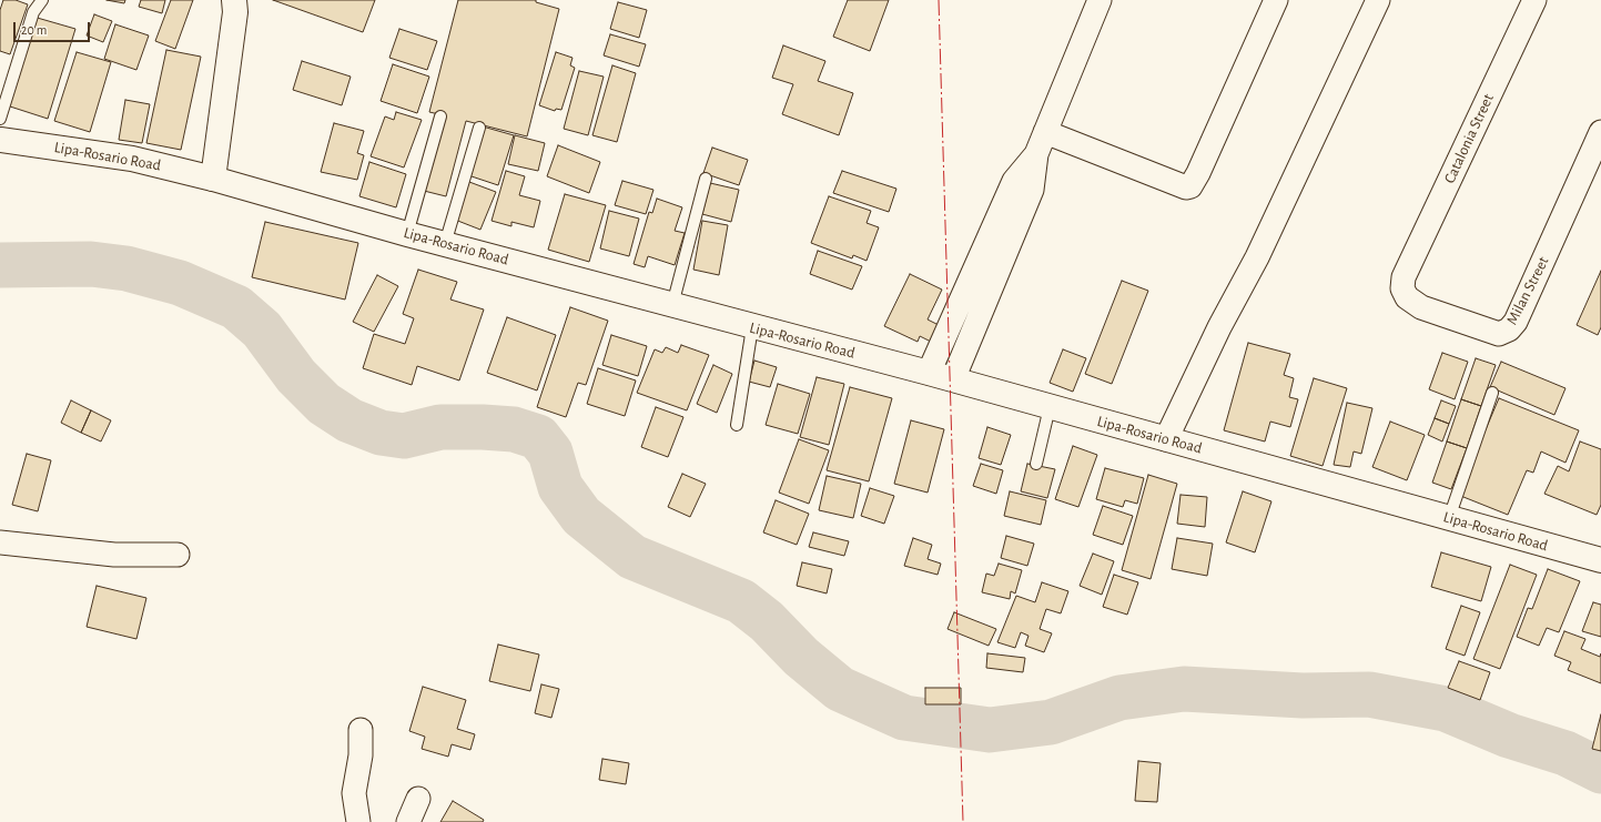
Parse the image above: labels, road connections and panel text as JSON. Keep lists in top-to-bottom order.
{
  "streets": {
    "main road": ["Lipa-Rosario Road"],
    "street": ["Catalonia Street", "Milan Street"]
  },
  "crossings": [
    ["Catalonia Street", "Milan Street"]
  ],
  "scale_bar": "20 m"
}
